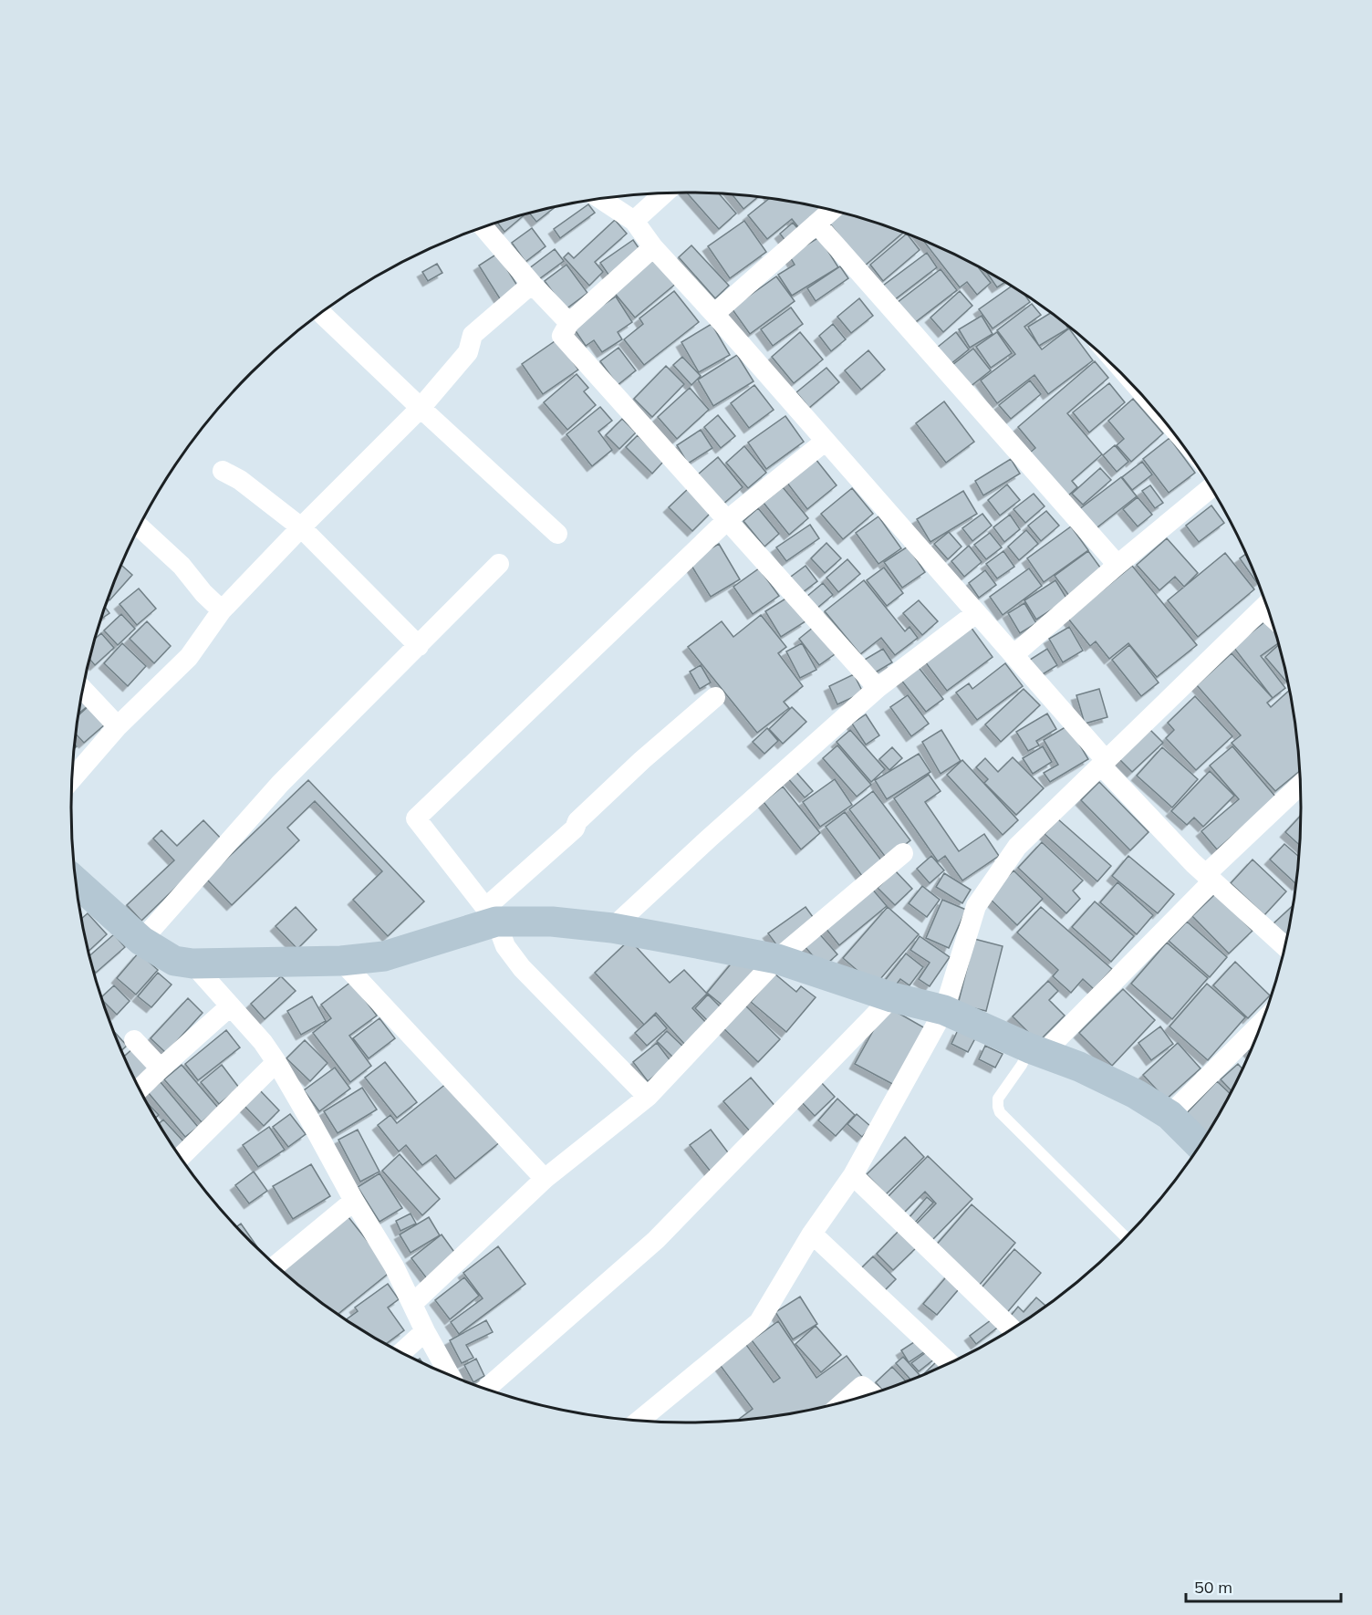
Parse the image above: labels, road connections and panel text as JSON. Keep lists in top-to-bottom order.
{
  "scale_bar": "50 m"
}
